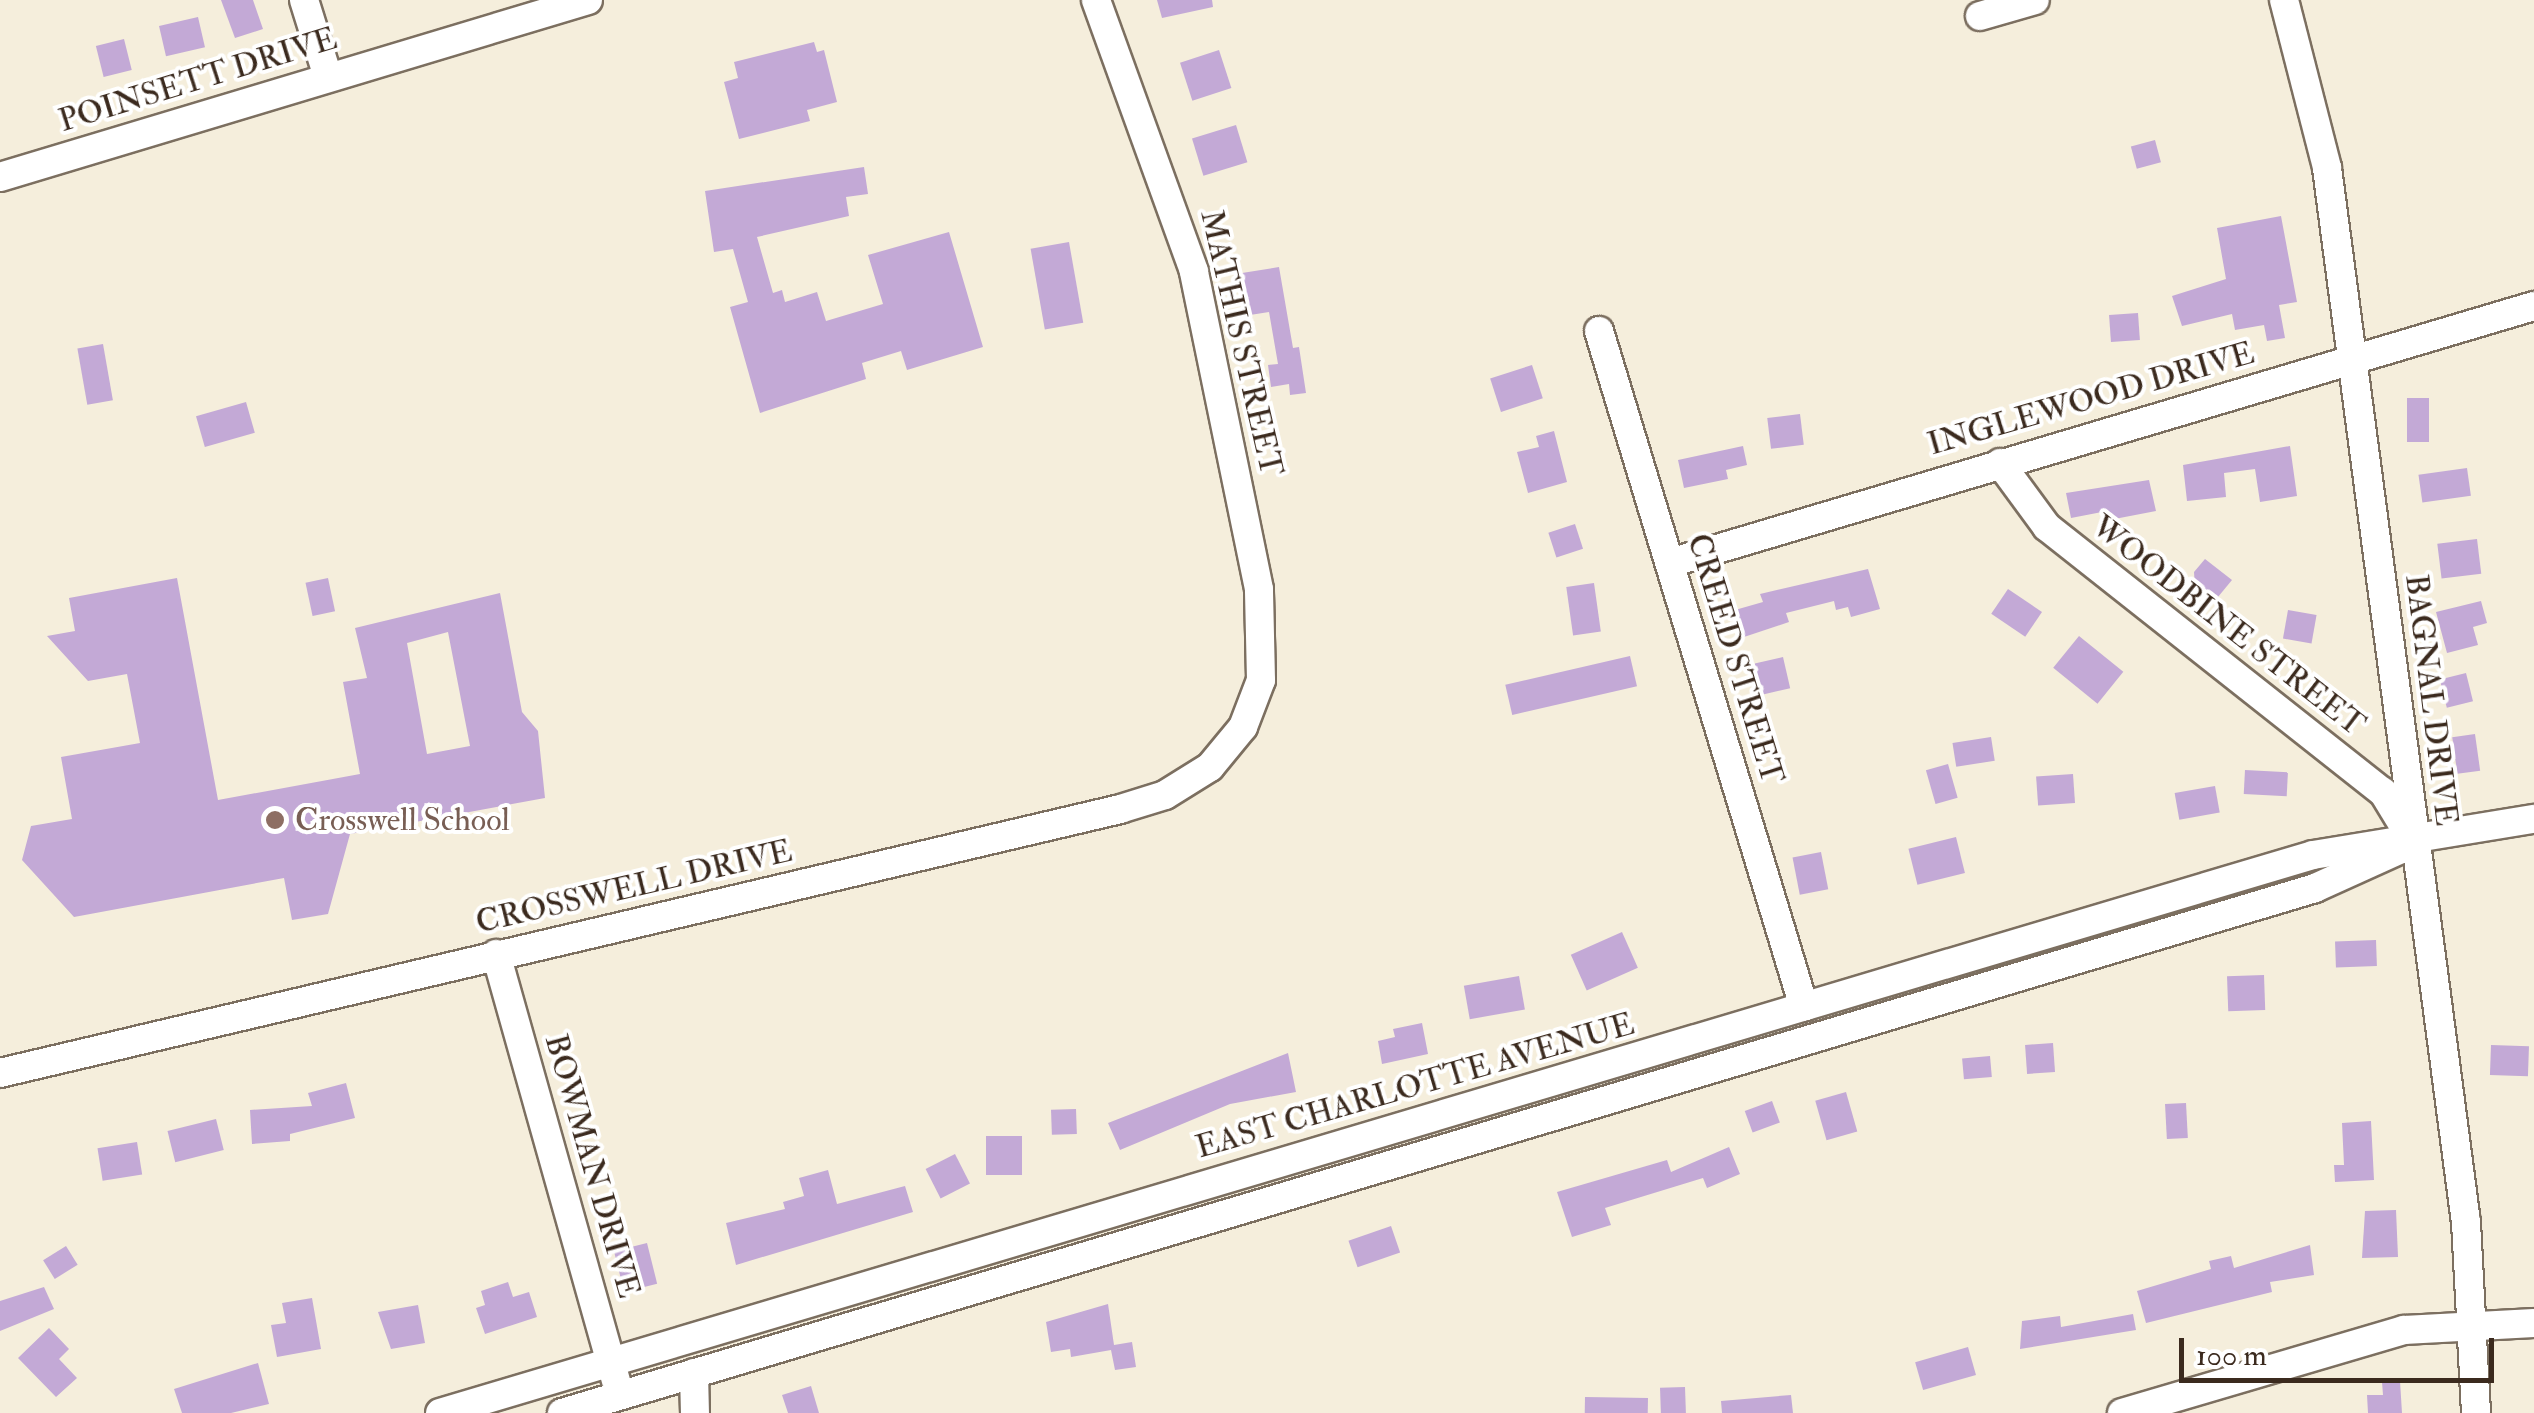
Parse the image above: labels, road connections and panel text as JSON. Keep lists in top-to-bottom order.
{
  "streets": {
    "street": [
      "POINSETT DRIVE",
      "MATHIS STREET",
      "INGLEWOOD DRIVE",
      "WOODBINE STREET",
      "CREED STREET",
      "BAGNAL DRIVE",
      "CROSSWELL DRIVE",
      "EAST CHARLOTTE AVENUE",
      "BOWMAN DRIVE"
    ]
  },
  "crossings": [
    ["MATHIS STREET", "CROSSWELL DRIVE"],
    ["INGLEWOOD DRIVE", "WOODBINE STREET"],
    ["INGLEWOOD DRIVE", "CREED STREET"],
    ["INGLEWOOD DRIVE", "BAGNAL DRIVE"],
    ["WOODBINE STREET", "BAGNAL DRIVE"],
    ["WOODBINE STREET", "EAST CHARLOTTE AVENUE"],
    ["CREED STREET", "EAST CHARLOTTE AVENUE"],
    ["BAGNAL DRIVE", "EAST CHARLOTTE AVENUE"],
    ["CROSSWELL DRIVE", "BOWMAN DRIVE"],
    ["EAST CHARLOTTE AVENUE", "BOWMAN DRIVE"]
  ],
  "places": ["Crosswell School"],
  "scale_bar": "100 m"
}
